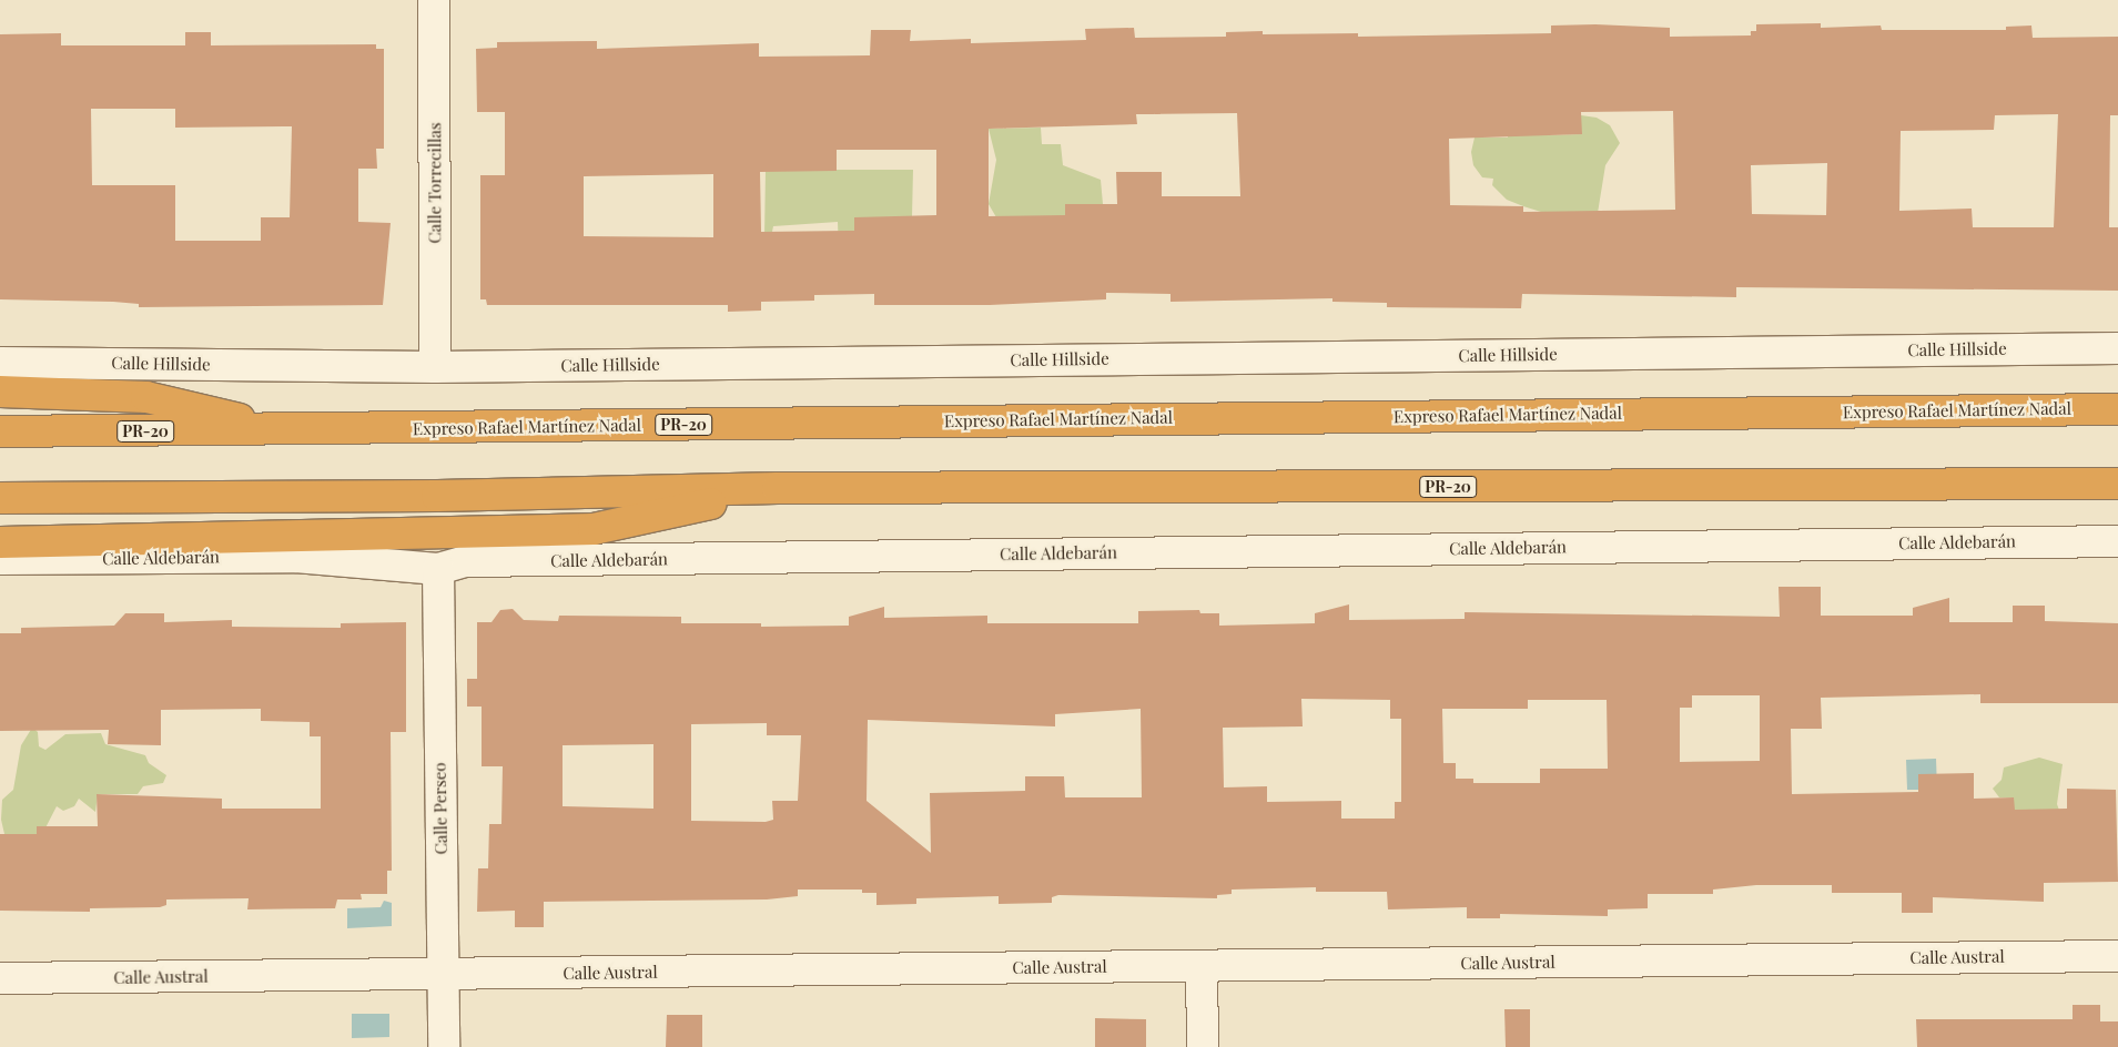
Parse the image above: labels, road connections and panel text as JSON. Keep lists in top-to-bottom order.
{
  "streets": {
    "highway": ["Expreso Rafael Martínez Nadal", "PR-20"],
    "street": [
      "Calle Torrecillas",
      "Calle Hillside",
      "Calle Aldebarán",
      "Calle Perseo",
      "Calle Austral"
    ]
  },
  "crossings": [
    ["Calle Torrecillas", "Calle Hillside"],
    ["Calle Aldebarán", "Calle Perseo"],
    ["Calle Perseo", "Calle Austral"]
  ]
}
